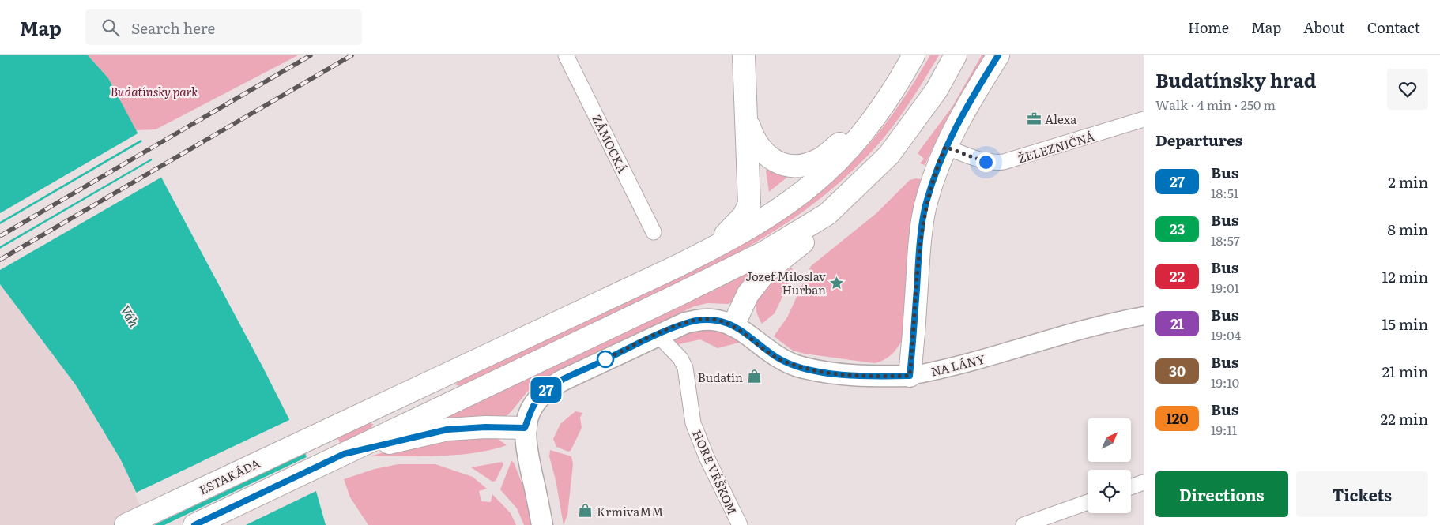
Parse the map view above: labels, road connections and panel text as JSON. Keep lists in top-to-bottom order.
{
  "streets": {
    "main road": ["NA LÁNY", "ESTAKÁDA"],
    "street": ["ZÁMOCKÁ", "ŽELEZNIČNÁ", "HORE VŔŠKOM"]
  },
  "water": ["Váh"],
  "parks": ["Budatínsky park"],
  "places": {
    "office": ["Alexa"],
    "place": ["Jozef Miloslav Hurban"],
    "shop": ["Budatín", "KrmivaMM"]
  },
  "lines": ["bus line 27"],
  "north": "top right",
  "page": {
    "header": "Map",
    "search": "Search here",
    "nav": [
      "Home",
      "Map",
      "About",
      "Contact"
    ],
    "on_map": "27",
    "heading": [
      ["Budatínsky hrad", "Walk · 4 min · 250 m"],
      "Departures"
    ],
    "list": [
      {
        "mark": "27",
        "name": "Bus",
        "note": "18:51",
        "value": "2 min"
      },
      {
        "mark": "23",
        "name": "Bus",
        "note": "18:57",
        "value": "8 min"
      },
      {
        "mark": "22",
        "name": "Bus",
        "note": "19:01",
        "value": "12 min"
      },
      {
        "mark": "21",
        "name": "Bus",
        "note": "19:04",
        "value": "15 min"
      },
      {
        "mark": "30",
        "name": "Bus",
        "note": "19:10",
        "value": "21 min"
      },
      {
        "mark": "120",
        "name": "Bus",
        "note": "19:11",
        "value": "22 min"
      }
    ],
    "buttons": ["Directions", "Tickets"]
  }
}
